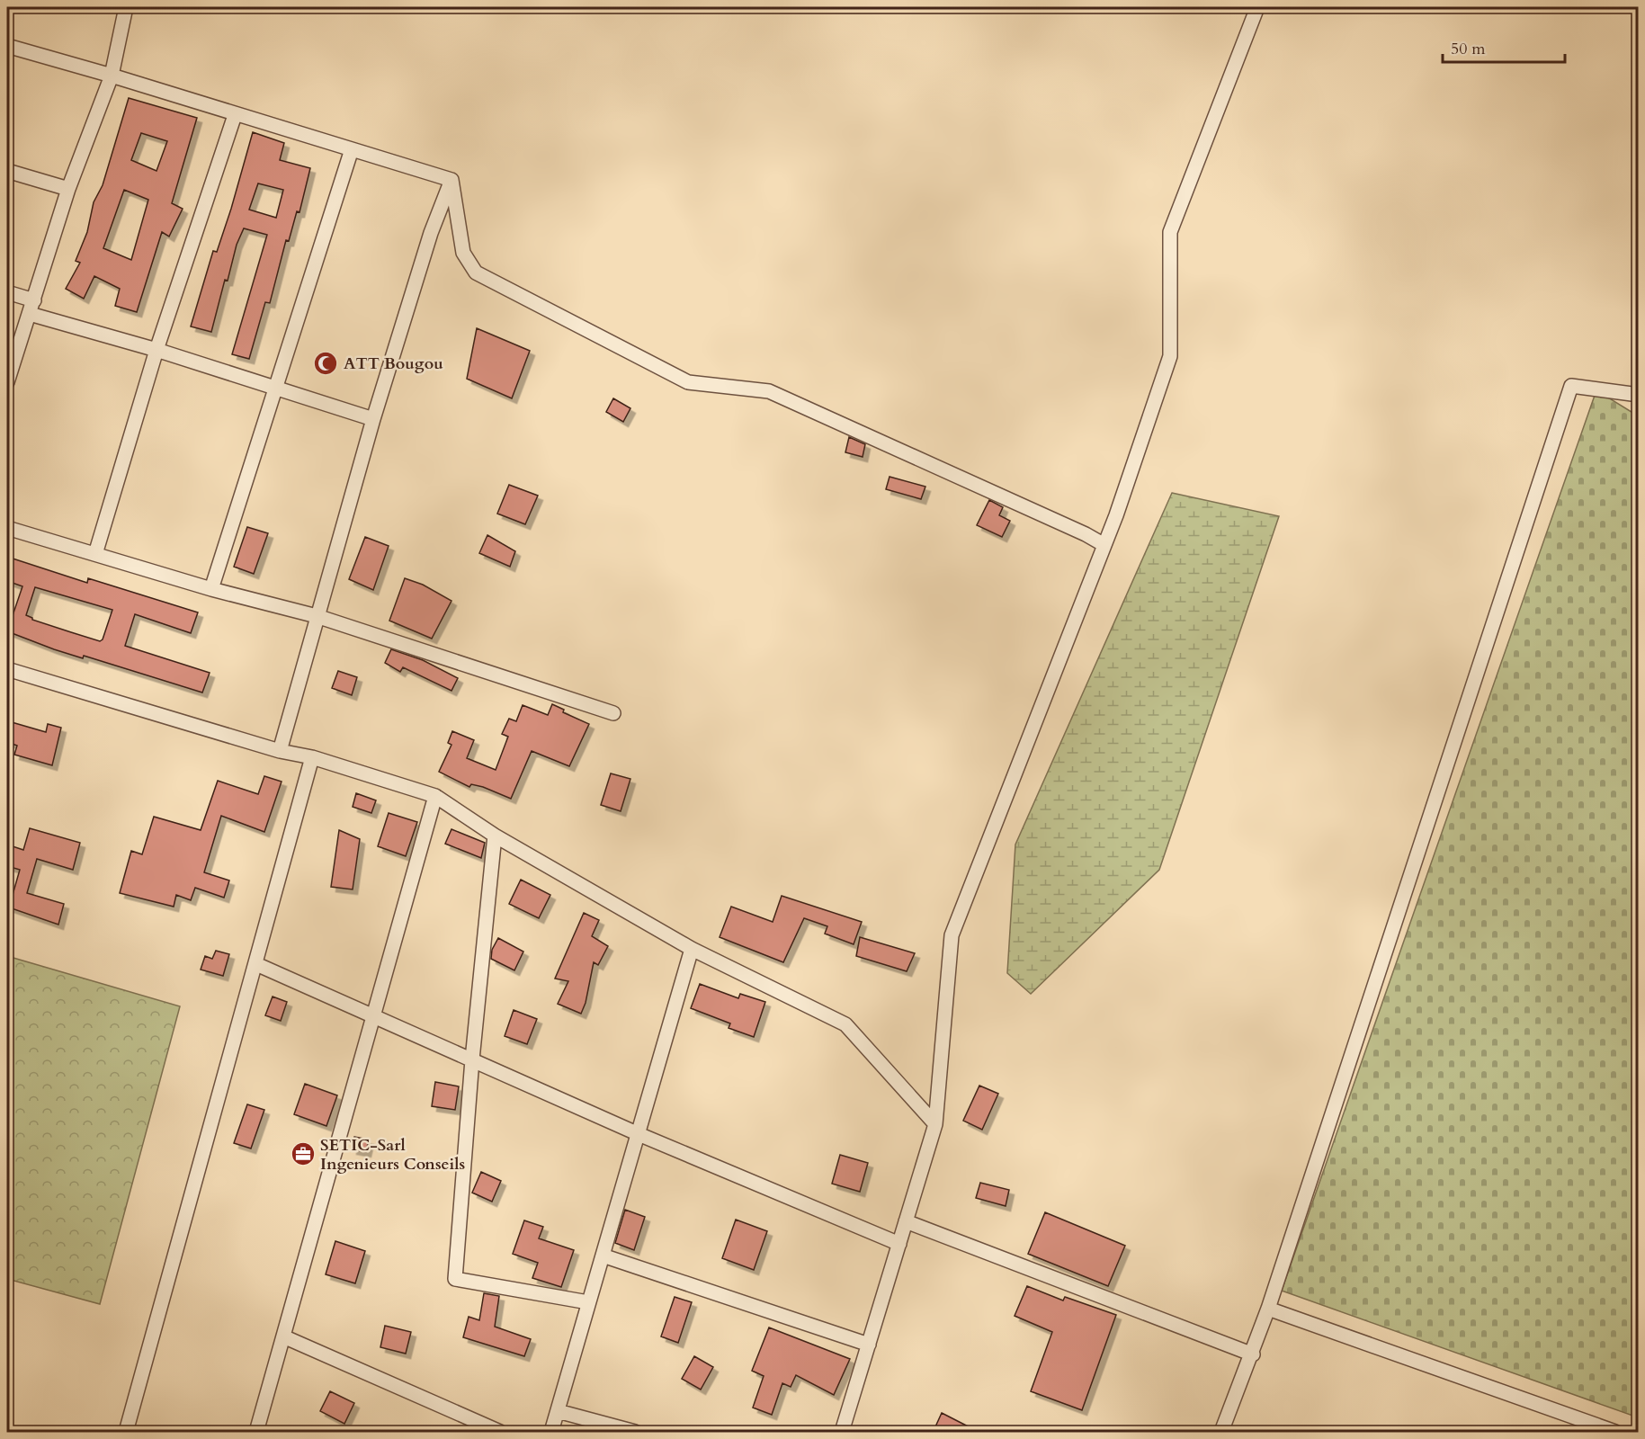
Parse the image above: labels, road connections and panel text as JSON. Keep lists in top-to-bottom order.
{
  "places": {
    "mosque": ["ATT Bougou"],
    "office": ["SETIC-Sarl Ingenieurs Conseils"]
  },
  "scale_bar": "50 m"
}
